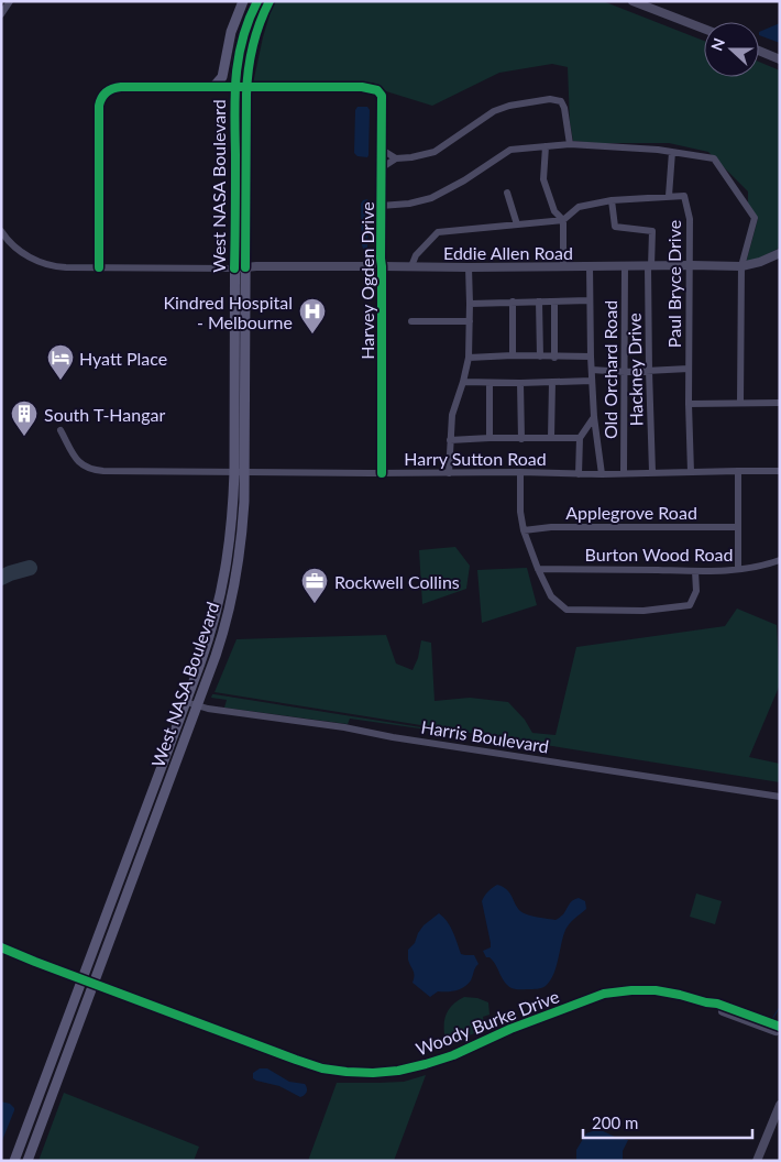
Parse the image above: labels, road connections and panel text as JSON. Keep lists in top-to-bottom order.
{
  "streets": {
    "main road": ["West NASA Boulevard"],
    "street": [
      "Eddie Allen Road",
      "Harvey Ogden Drive",
      "Paul Bryce Drive",
      "Old Orchard Road",
      "Hackney Drive",
      "Harry Sutton Road",
      "Applegrove Road",
      "Burton Wood Road",
      "Harris Boulevard",
      "Woody Burke Drive"
    ]
  },
  "crossings": [
    ["West NASA Boulevard", "Eddie Allen Road"],
    ["West NASA Boulevard", "Harvey Ogden Drive"],
    ["West NASA Boulevard", "Harry Sutton Road"],
    ["West NASA Boulevard", "Harris Boulevard"],
    ["West NASA Boulevard", "Woody Burke Drive"],
    ["Eddie Allen Road", "Harvey Ogden Drive"],
    ["Eddie Allen Road", "Paul Bryce Drive"],
    ["Eddie Allen Road", "Old Orchard Road"],
    ["Eddie Allen Road", "Hackney Drive"],
    ["Harvey Ogden Drive", "Harry Sutton Road"],
    ["Paul Bryce Drive", "Hackney Drive"],
    ["Paul Bryce Drive", "Harry Sutton Road"],
    ["Old Orchard Road", "Harry Sutton Road"],
    ["Hackney Drive", "Harry Sutton Road"]
  ],
  "places": {
    "hospital": ["Kindred Hospital - Melbourne"],
    "hotel": ["Hyatt Place"],
    "building": ["South T-Hangar"],
    "office": ["Rockwell Collins"]
  },
  "scale_bar": "200 m",
  "north": "left"
}
